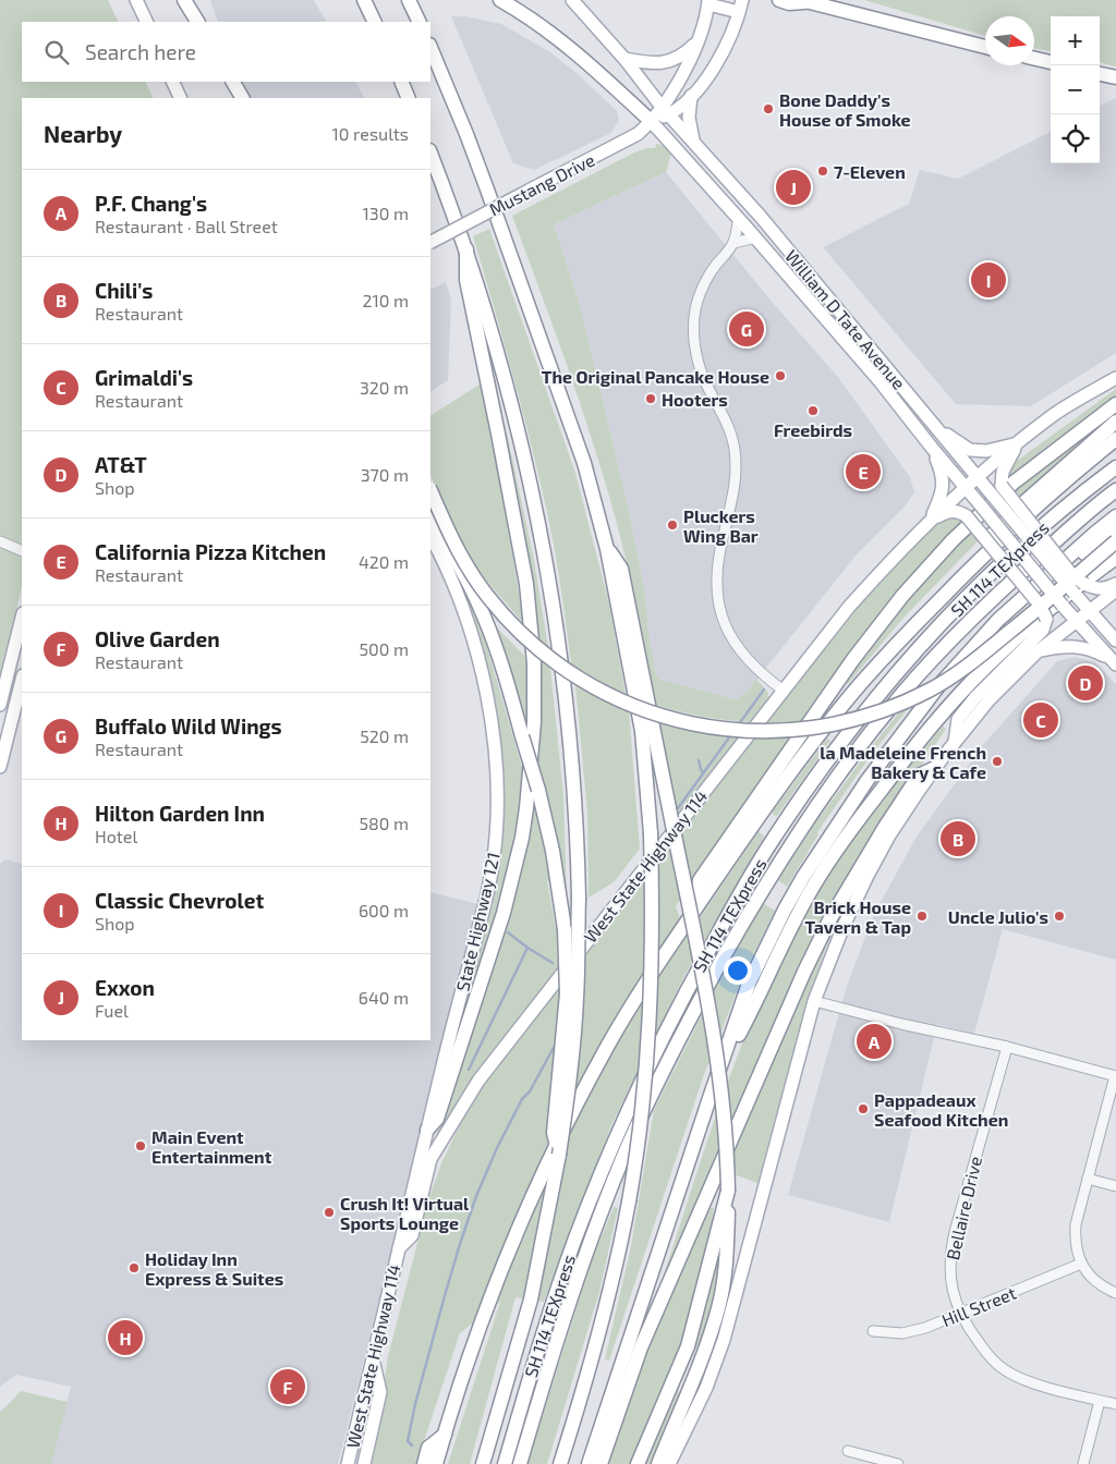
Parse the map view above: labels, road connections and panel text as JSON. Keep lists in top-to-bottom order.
{
  "streets": {
    "highway": ["SH 114 TEXpress"],
    "main road": [
      "Mustang Drive",
      "William D Tate Avenue",
      "West State Highway 114",
      "State Highway 121"
    ],
    "street": ["Bellaire Drive", "Hill Street"]
  },
  "crossings": [
    ["Mustang Drive", "William D Tate Avenue"],
    ["William D Tate Avenue", "West State Highway 114"],
    ["West State Highway 114", "State Highway 121"],
    ["Bellaire Drive", "Hill Street"]
  ],
  "places": [
    "Bone Daddy's House of Smoke",
    "7-Eleven",
    "The Original Pancake House",
    "Hooters",
    "Freebirds",
    "Pluckers Wing Bar",
    "la Madeleine French Bakery & Cafe",
    "Brick House Tavern & Tap",
    "Uncle Julio's",
    "Pappadeaux Seafood Kitchen",
    "Main Event Entertainment",
    "Crush It! Virtual Sports Lounge",
    "Holiday Inn Express & Suites"
  ],
  "north": "right",
  "page": {
    "map_buttons": ["+", "−"],
    "search": "Search here",
    "heading": ["Nearby", "10 results"],
    "pins": [
      "J",
      "I",
      "G",
      "E",
      "D",
      "C",
      "B",
      "A",
      "H",
      "F"
    ],
    "list": [
      {
        "mark": "A",
        "name": "P.F. Chang's",
        "note": "Restaurant · Ball Street",
        "value": "130 m"
      },
      {
        "mark": "B",
        "name": "Chili's",
        "note": "Restaurant",
        "value": "210 m"
      },
      {
        "mark": "C",
        "name": "Grimaldi's",
        "note": "Restaurant",
        "value": "320 m"
      },
      {
        "mark": "D",
        "name": "AT&T",
        "note": "Shop",
        "value": "370 m"
      },
      {
        "mark": "E",
        "name": "California Pizza Kitchen",
        "note": "Restaurant",
        "value": "420 m"
      },
      {
        "mark": "F",
        "name": "Olive Garden",
        "note": "Restaurant",
        "value": "500 m"
      },
      {
        "mark": "G",
        "name": "Buffalo Wild Wings",
        "note": "Restaurant",
        "value": "520 m"
      },
      {
        "mark": "H",
        "name": "Hilton Garden Inn",
        "note": "Hotel",
        "value": "580 m"
      },
      {
        "mark": "I",
        "name": "Classic Chevrolet",
        "note": "Shop",
        "value": "600 m"
      },
      {
        "mark": "J",
        "name": "Exxon",
        "note": "Fuel",
        "value": "640 m"
      }
    ]
  }
}
